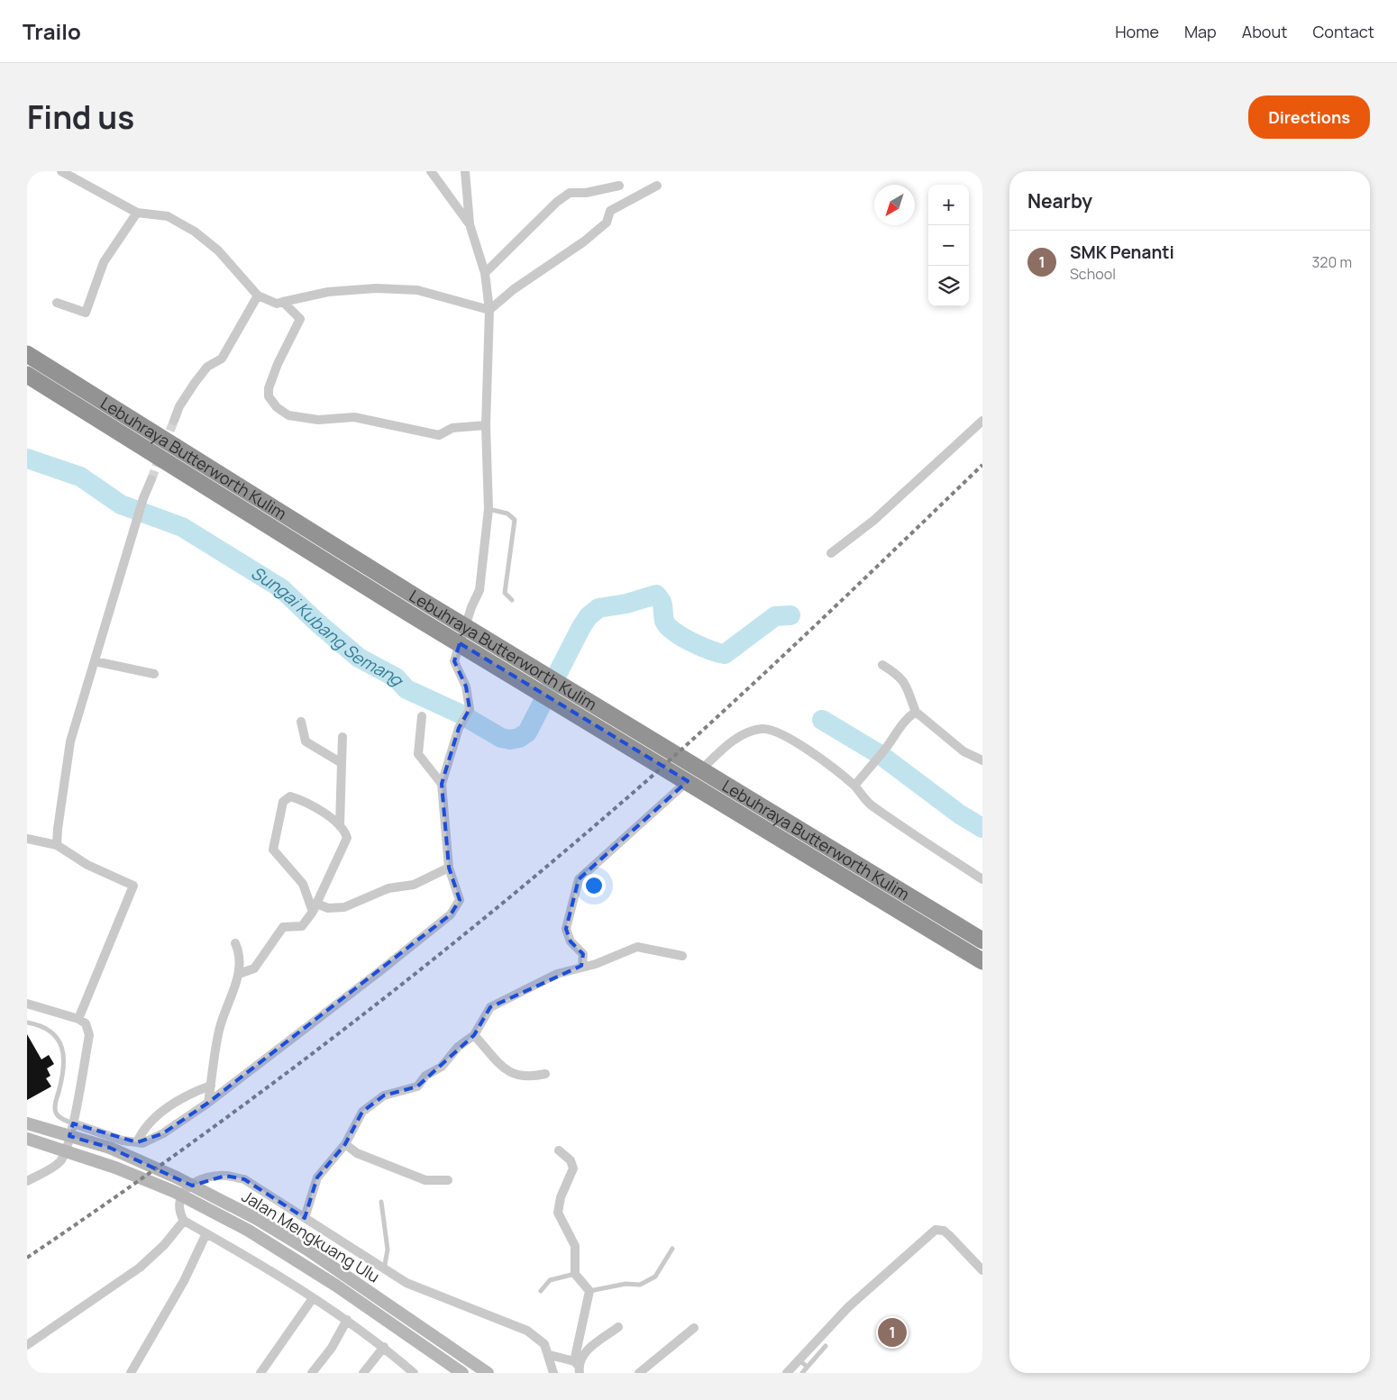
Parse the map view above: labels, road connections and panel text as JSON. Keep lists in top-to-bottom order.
{
  "streets": {
    "highway": ["Lebuhraya Butterworth Kulim"],
    "main road": ["Jalan Mengkuang Ulu"]
  },
  "water": ["Sungai Kubang Semang"],
  "north": "bottom left",
  "page": {
    "header": "Trailo",
    "nav": [
      "Home",
      "Map",
      "About",
      "Contact"
    ],
    "title": "Find us",
    "buttons": "Directions",
    "heading": "Nearby",
    "map_buttons": ["+", "−"],
    "list": [
      {
        "mark": "1",
        "name": "SMK Penanti",
        "note": "School",
        "value": "320 m"
      }
    ],
    "pins": "1"
  }
}
